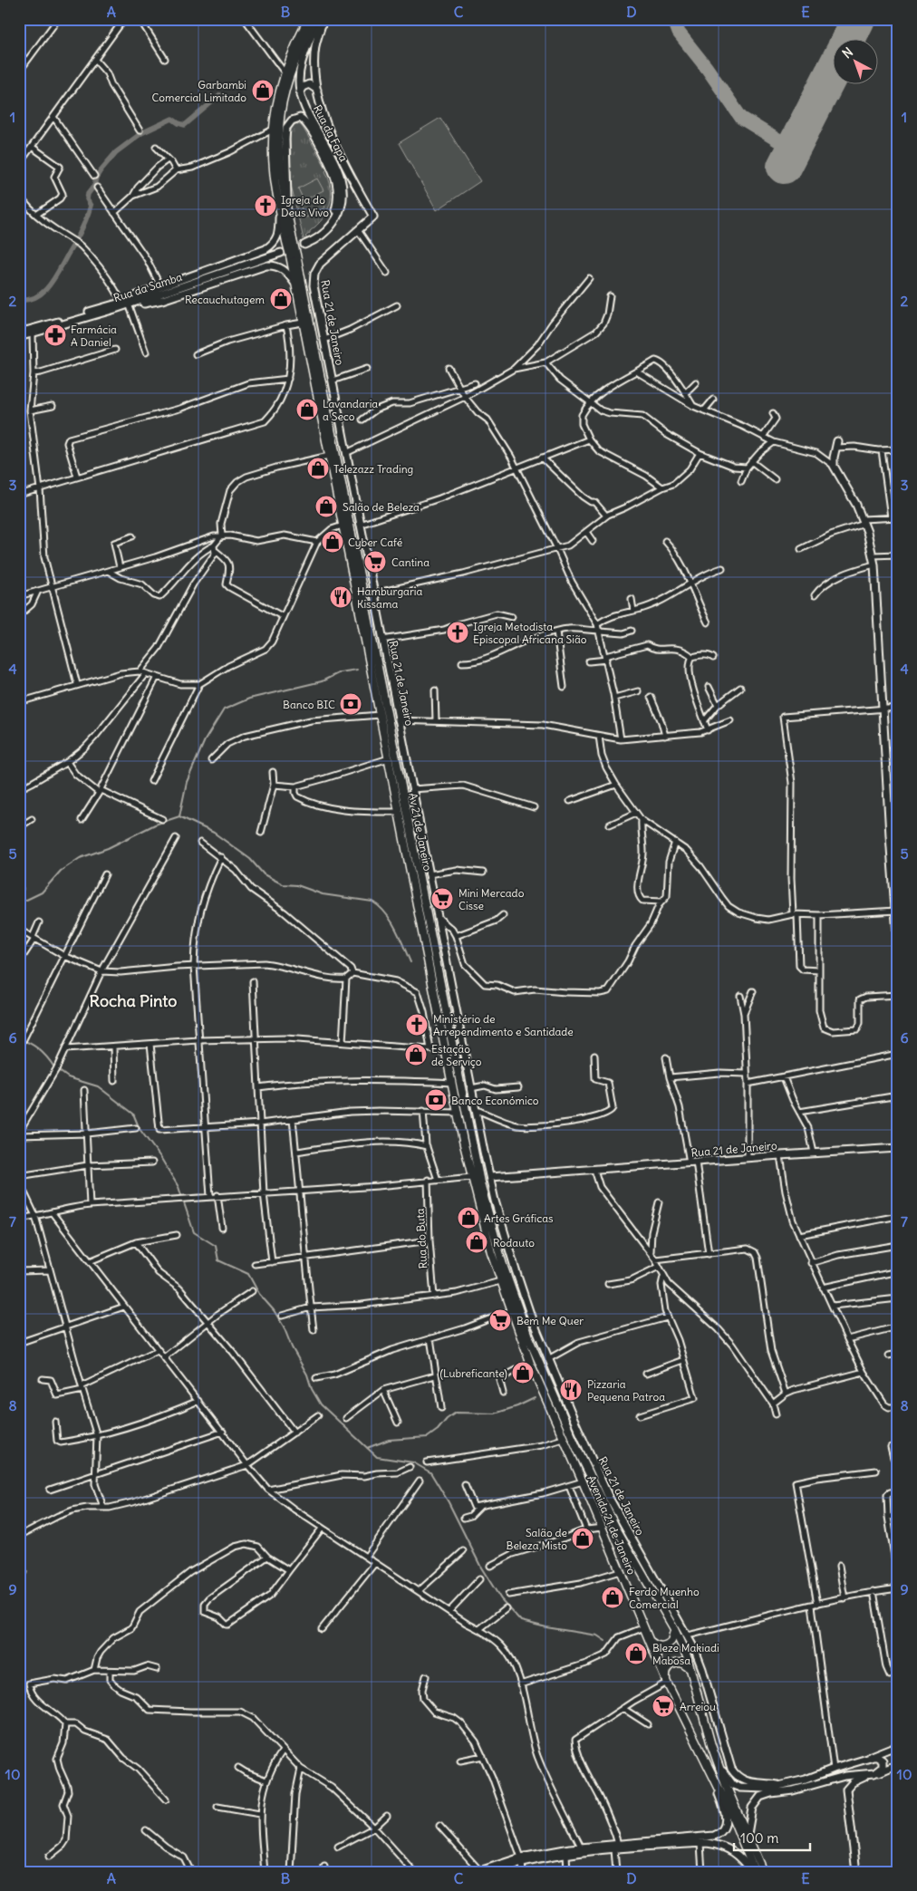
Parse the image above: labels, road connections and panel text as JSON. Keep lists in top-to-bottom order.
{
  "streets": {
    "main road": ["Rua 21 de Janeiro", "Av 21 de Janeiro", "Avenida 21 de Janeiro"],
    "street": ["Rua da Fapa", "Rua da Samba", "Rua do Buta"]
  },
  "crossings": [
    ["Rua da Fapa", "Rua 21 de Janeiro"],
    ["Rua 21 de Janeiro", "Av 21 de Janeiro"],
    ["Rua 21 de Janeiro", "Avenida 21 de Janeiro"],
    ["Av 21 de Janeiro", "Avenida 21 de Janeiro"]
  ],
  "districts": ["Rocha Pinto"],
  "places": {
    "shop": [
      "Garbambi Comercial Limitado",
      "Recauchutagem",
      "Lavandaria a Seco",
      "Telezazz Trading",
      "Salão de Beleza",
      "Cyber Café",
      "Estação de Serviço",
      "Artes Gráficas",
      "Rodauto",
      "(Lubreficante)",
      "Salão de Beleza Misto",
      "Ferdo Muenho Comercial",
      "Bleze Makiadi Mabosa"
    ],
    "church": ["Igreja do Deus Vivo", "Igreja Metodista Episcopal Africana Sião", "Ministério de Arrependimento e Santidade"],
    "pharmacy": ["Farmácia A Daniel"],
    "supermarket": [
      "Cantina",
      "Mini Mercado Cisse",
      "Bem Me Quer",
      "Arreiou"
    ],
    "restaurant": ["Hamburgaria Kissama", "Pizzaria Pequena Patroa"],
    "bank": ["Banco BIC", "Banco Económico"]
  },
  "scale_bar": "100 m",
  "north": "top left",
  "grid": {
    "columns": [
      "A",
      "B",
      "C",
      "D",
      "E"
    ],
    "rows": [
      "1",
      "2",
      "3",
      "4",
      "5",
      "6",
      "7",
      "8",
      "9",
      "10"
    ]
  }
}
